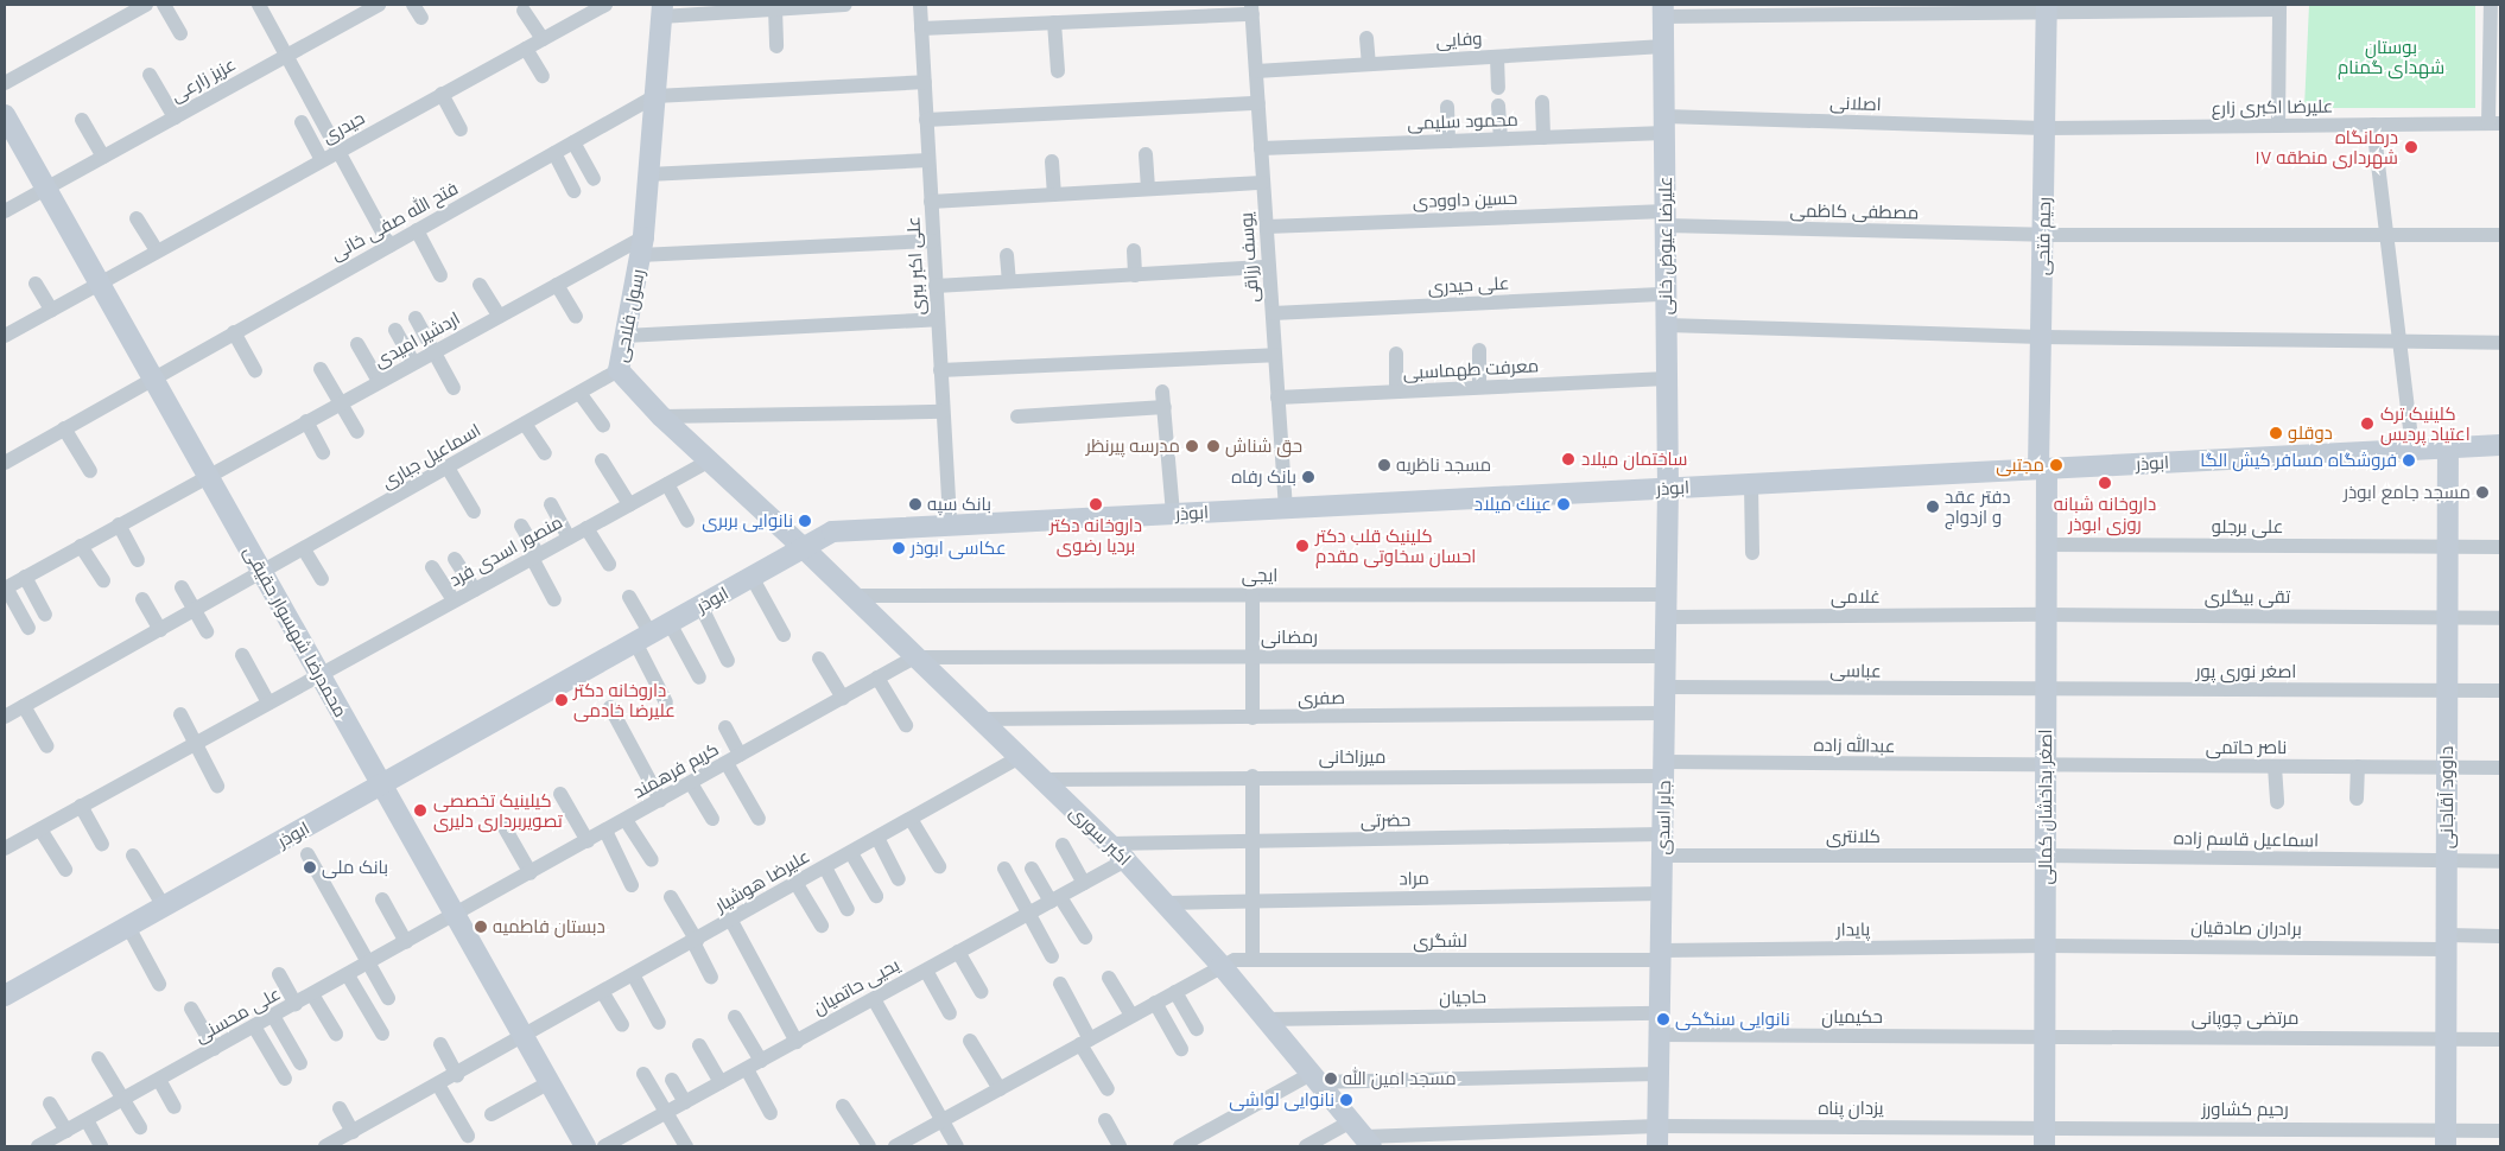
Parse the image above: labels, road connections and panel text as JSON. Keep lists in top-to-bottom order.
{
  "streets": {
    "street": [
      "وفایی",
      "عزیز زارعی",
      "اصلانی",
      "علیرضا اکبری زارع",
      "محمود سلیمی",
      "حیدری",
      "حسین داوودی",
      "مصطفی کاظمی",
      "فتح الله صفی خانی",
      "رحیم فتحی",
      "علیرضا عیوض خانی",
      "یوسف رزاقی",
      "علی اکبر ببری",
      "علی حیدری",
      "رسول فلاحی",
      "اردشیر امیدی",
      "معرفت طهماسبی",
      "اسماعیل جباری",
      "ابوذر",
      "علی برجلو",
      "منصور اسدی فرد",
      "ایجی",
      "غلامی",
      "تقی بیگلری",
      "محمدرضا شهسوار حقیقی",
      "رمضانی",
      "عباسی",
      "اصغر نوری پور",
      "صفری",
      "عبدالله زاده",
      "ناصر حاتمی",
      "میرزاخانی",
      "کریم فرهمند",
      "داوود آقاجانی",
      "اصغر بداخشان کمالی",
      "جابر اسدی",
      "حضرتی",
      "اکبر سوری",
      "کلانتری",
      "اسماعیل قاسم زاده",
      "مراد",
      "علیرضا هوشیار",
      "برادران صادقیان",
      "پایدار",
      "لشگری",
      "یحیی حاتمیان",
      "حاجیان",
      "علی محسنی",
      "حکیمیان",
      "مرتضی چوپانی",
      "یزدان پناه",
      "رحیم کشاورز"
    ]
  },
  "crossings": [
    ["وفایی", "علیرضا عیوض خانی"],
    ["وفایی", "یوسف رزاقی"],
    ["عزیز زارعی", "محمدرضا شهسوار حقیقی"],
    ["اصلانی", "علیرضا اکبری زارع"],
    ["اصلانی", "محمود سلیمی"],
    ["اصلانی", "رحیم فتحی"],
    ["اصلانی", "علیرضا عیوض خانی"],
    ["علیرضا اکبری زارع", "رحیم فتحی"],
    ["محمود سلیمی", "علیرضا عیوض خانی"],
    ["محمود سلیمی", "یوسف رزاقی"],
    ["حیدری", "محمدرضا شهسوار حقیقی"],
    ["حسین داوودی", "مصطفی کاظمی"],
    ["حسین داوودی", "علیرضا عیوض خانی"],
    ["حسین داوودی", "یوسف رزاقی"],
    ["مصطفی کاظمی", "رحیم فتحی"],
    ["مصطفی کاظمی", "علیرضا عیوض خانی"],
    ["فتح الله صفی خانی", "رسول فلاحی"],
    ["فتح الله صفی خانی", "محمدرضا شهسوار حقیقی"],
    ["رحیم فتحی", "ابوذر"],
    ["رحیم فتحی", "اصغر بداخشان کمالی"],
    ["علیرضا عیوض خانی", "علی حیدری"],
    ["علیرضا عیوض خانی", "معرفت طهماسبی"],
    ["علیرضا عیوض خانی", "ابوذر"],
    ["علیرضا عیوض خانی", "جابر اسدی"],
    ["یوسف رزاقی", "علی حیدری"],
    ["یوسف رزاقی", "معرفت طهماسبی"],
    ["یوسف رزاقی", "ابوذر"],
    ["علی اکبر ببری", "ابوذر"],
    ["رسول فلاحی", "اردشیر امیدی"],
    ["رسول فلاحی", "اسماعیل جباری"],
    ["رسول فلاحی", "ابوذر"],
    ["رسول فلاحی", "منصور اسدی فرد"],
    ["رسول فلاحی", "اکبر سوری"],
    ["اردشیر امیدی", "محمدرضا شهسوار حقیقی"],
    ["اسماعیل جباری", "محمدرضا شهسوار حقیقی"],
    ["ابوذر", "محمدرضا شهسوار حقیقی"],
    ["ابوذر", "داوود آقاجانی"],
    ["ابوذر", "اصغر بداخشان کمالی"],
    ["ابوذر", "جابر اسدی"],
    ["ابوذر", "اکبر سوری"],
    ["علی برجلو", "داوود آقاجانی"],
    ["علی برجلو", "اصغر بداخشان کمالی"],
    ["منصور اسدی فرد", "محمدرضا شهسوار حقیقی"],
    ["ایجی", "جابر اسدی"],
    ["ایجی", "اکبر سوری"],
    ["غلامی", "تقی بیگلری"],
    ["غلامی", "اصغر بداخشان کمالی"],
    ["غلامی", "جابر اسدی"],
    ["تقی بیگلری", "داوود آقاجانی"],
    ["تقی بیگلری", "اصغر بداخشان کمالی"],
    ["محمدرضا شهسوار حقیقی", "کریم فرهمند"],
    ["محمدرضا شهسوار حقیقی", "علیرضا هوشیار"],
    ["محمدرضا شهسوار حقیقی", "علی محسنی"],
    ["رمضانی", "کریم فرهمند"],
    ["رمضانی", "جابر اسدی"],
    ["رمضانی", "اکبر سوری"],
    ["عباسی", "اصغر نوری پور"],
    ["عباسی", "اصغر بداخشان کمالی"],
    ["عباسی", "جابر اسدی"],
    ["اصغر نوری پور", "داوود آقاجانی"],
    ["اصغر نوری پور", "اصغر بداخشان کمالی"],
    ["صفری", "جابر اسدی"],
    ["صفری", "اکبر سوری"],
    ["عبدالله زاده", "ناصر حاتمی"],
    ["عبدالله زاده", "میرزاخانی"],
    ["عبدالله زاده", "اصغر بداخشان کمالی"],
    ["عبدالله زاده", "جابر اسدی"],
    ["ناصر حاتمی", "داوود آقاجانی"],
    ["ناصر حاتمی", "اصغر بداخشان کمالی"],
    ["میرزاخانی", "جابر اسدی"],
    ["میرزاخانی", "اکبر سوری"],
    ["کریم فرهمند", "اکبر سوری"],
    ["کریم فرهمند", "علی محسنی"],
    ["داوود آقاجانی", "اسماعیل قاسم زاده"],
    ["داوود آقاجانی", "برادران صادقیان"],
    ["داوود آقاجانی", "مرتضی چوپانی"],
    ["داوود آقاجانی", "رحیم کشاورز"],
    ["اصغر بداخشان کمالی", "کلانتری"],
    ["اصغر بداخشان کمالی", "اسماعیل قاسم زاده"],
    ["اصغر بداخشان کمالی", "برادران صادقیان"],
    ["اصغر بداخشان کمالی", "پایدار"],
    ["اصغر بداخشان کمالی", "حکیمیان"],
    ["اصغر بداخشان کمالی", "مرتضی چوپانی"],
    ["اصغر بداخشان کمالی", "یزدان پناه"],
    ["اصغر بداخشان کمالی", "رحیم کشاورز"],
    ["جابر اسدی", "حضرتی"],
    ["جابر اسدی", "کلانتری"],
    ["جابر اسدی", "مراد"],
    ["جابر اسدی", "پایدار"],
    ["جابر اسدی", "لشگری"],
    ["جابر اسدی", "حاجیان"],
    ["جابر اسدی", "حکیمیان"],
    ["جابر اسدی", "یزدان پناه"],
    ["حضرتی", "اکبر سوری"],
    ["اکبر سوری", "مراد"],
    ["اکبر سوری", "علیرضا هوشیار"],
    ["اکبر سوری", "لشگری"],
    ["اکبر سوری", "یحیی حاتمیان"],
    ["اکبر سوری", "حاجیان"],
    ["اکبر سوری", "یزدان پناه"],
    ["کلانتری", "اسماعیل قاسم زاده"],
    ["برادران صادقیان", "پایدار"],
    ["پایدار", "لشگری"],
    ["حکیمیان", "مرتضی چوپانی"],
    ["یزدان پناه", "رحیم کشاورز"]
  ],
  "parks": ["بوستان شهدای گمنام"],
  "places": [
    "درمانگاه شهرداری منطقه ۱۷",
    "کلینیک ترک اعتیاد پردیس",
    "دوقلو",
    "مدرسه پیرنظر",
    "حق شناش",
    "ساختمان میلاد",
    "فروشگاه مسافر کیش الگا",
    "مسجد ناظریه",
    "مجتبی",
    "بانک رفاه",
    "داروخانه شبانه روزی ابوذر",
    "مسجد جامع ابوذر",
    "بانک سپه",
    "داروخانه دکتر بردیا رضوی",
    "عينك ميلاد",
    "دفتر عقد و ازدواج",
    "نانوایی بربری",
    "کلینیک قلب دکتر احسان سخاوتی مقدم",
    "عکاسی ابوذر",
    "داروخانه دکتر علیرضا خادمی",
    "کیلینیک تخصصی تصویربرداری دلیری",
    "بانک ملی",
    "دبستان فاطمیه",
    "نانوایی سنگکی",
    "مسجد امین الله",
    "نانوایی لواشی"
  ]
}
